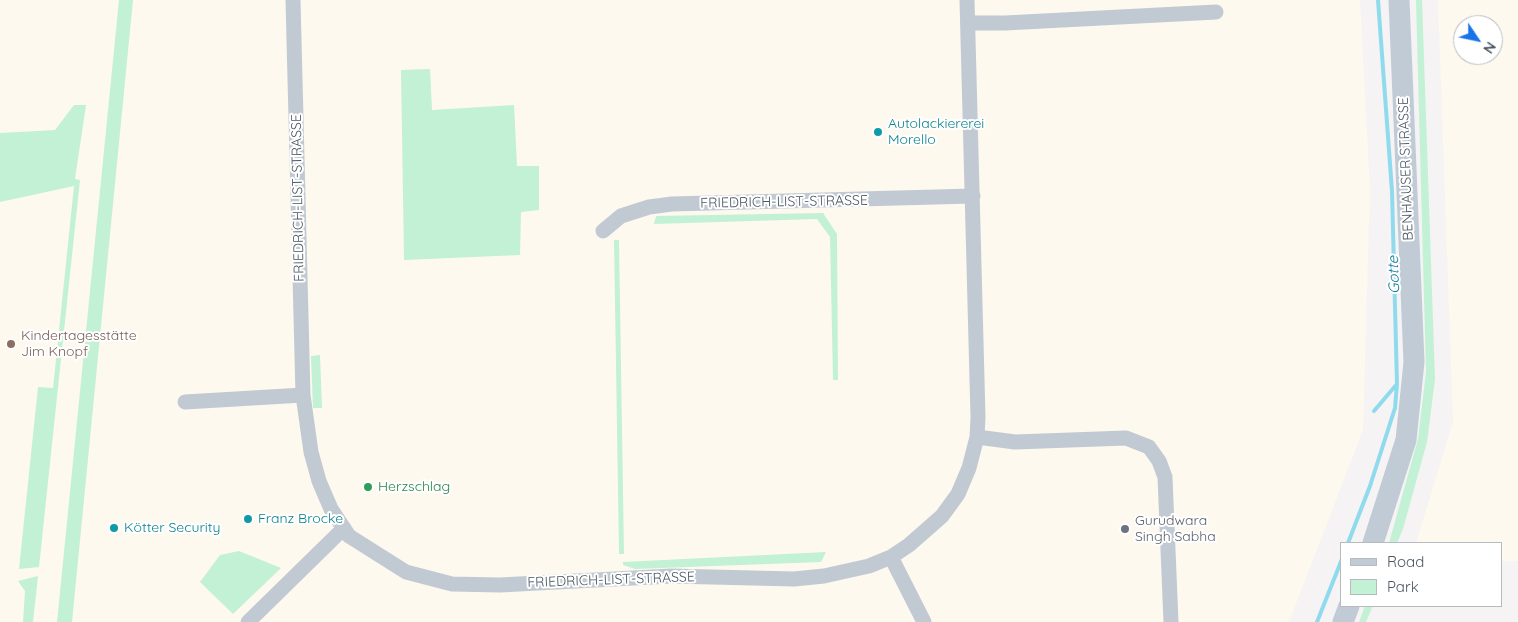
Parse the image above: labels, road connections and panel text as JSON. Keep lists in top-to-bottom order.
{
  "streets": {
    "main road": ["BENHAUSER STRASSE"],
    "street": ["FRIEDRICH-LIST-STRASSE"]
  },
  "water": ["Gotte"],
  "places": [
    "Autolackiererei Morello",
    "Kindertagesstätte Jim Knopf",
    "Herzschlag",
    "Franz Brocke",
    "Kötter Security",
    "Gurudwara Singh Sabha"
  ],
  "legend": ["Road", "Park"],
  "north": "bottom right"
}
